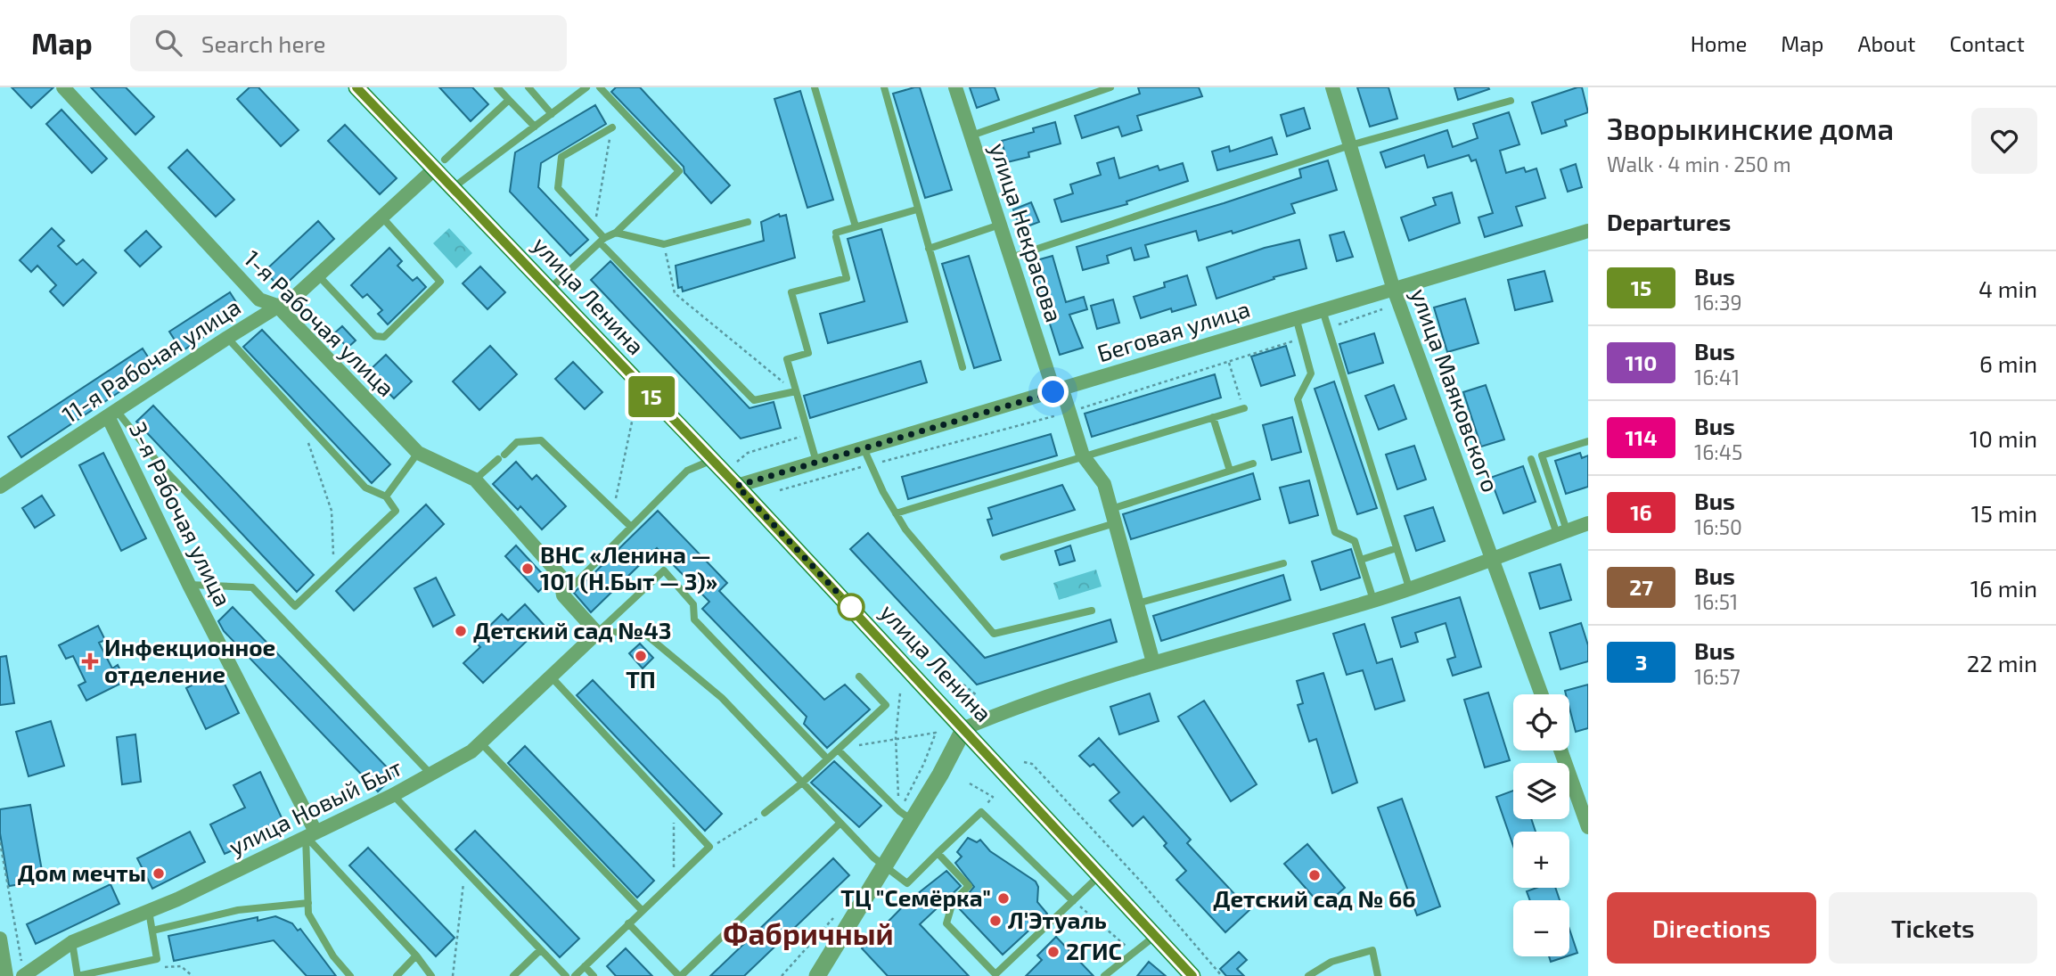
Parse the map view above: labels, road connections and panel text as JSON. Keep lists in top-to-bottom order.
{
  "streets": {
    "main road": ["улица Ленина"],
    "street": [
      "улица Некрасова",
      "1-я Рабочая улица",
      "Беговая улица",
      "11-я Рабочая улица",
      "улица Маяковского",
      "3-я Рабочая улица",
      "улица Новый Быт"
    ]
  },
  "crossings": [
    ["улица Некрасова", "Беговая улица"],
    ["улица Ленина", "Беговая улица"],
    ["улица Ленина", "11-я Рабочая улица"],
    ["1-я Рабочая улица", "11-я Рабочая улица"],
    ["1-я Рабочая улица", "улица Новый Быт"],
    ["Беговая улица", "улица Маяковского"],
    ["11-я Рабочая улица", "3-я Рабочая улица"],
    ["3-я Рабочая улица", "улица Новый Быт"]
  ],
  "districts": ["Фабричный"],
  "places": {
    "other": [
      "ВНС «Ленина — 101 (Н.Быт — 3)»",
      "Детский сад №43",
      "ТП",
      "Дом мечты",
      "Детский сад № 66",
      "ТЦ \"Семёрка\"",
      "Л'Этуаль",
      "2ГИС"
    ],
    "health": ["Инфекционное отделение"]
  },
  "lines": ["bus line 15"],
  "page": {
    "header": "Map",
    "search": "Search here",
    "nav": [
      "Home",
      "Map",
      "About",
      "Contact"
    ],
    "on_map": "15",
    "heading": [
      ["Зворыкинские дома", "Walk · 4 min · 250 m"],
      "Departures"
    ],
    "list": [
      {
        "mark": "15",
        "name": "Bus",
        "note": "16:39",
        "value": "4 min"
      },
      {
        "mark": "110",
        "name": "Bus",
        "note": "16:41",
        "value": "6 min"
      },
      {
        "mark": "114",
        "name": "Bus",
        "note": "16:45",
        "value": "10 min"
      },
      {
        "mark": "16",
        "name": "Bus",
        "note": "16:50",
        "value": "15 min"
      },
      {
        "mark": "27",
        "name": "Bus",
        "note": "16:51",
        "value": "16 min"
      },
      {
        "mark": "3",
        "name": "Bus",
        "note": "16:57",
        "value": "22 min"
      }
    ],
    "map_buttons": ["+", "−"],
    "buttons": ["Directions", "Tickets"]
  }
}
